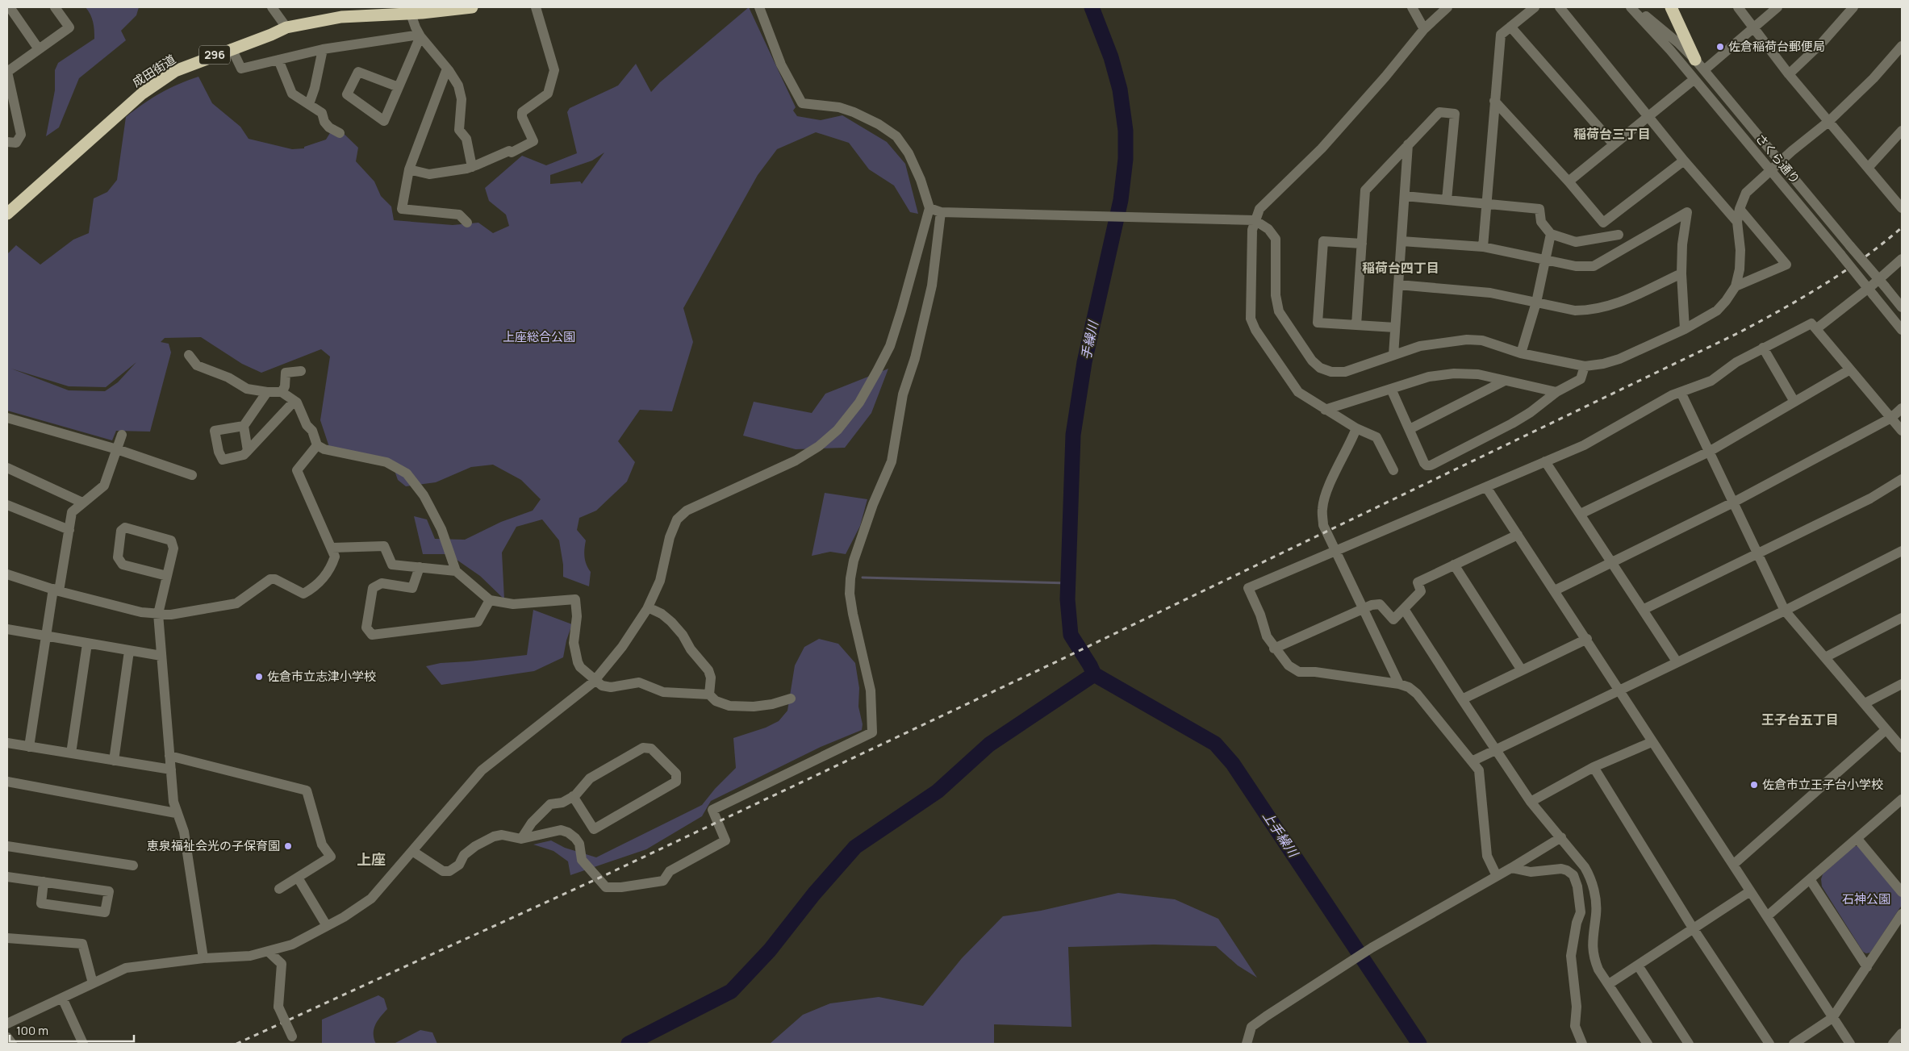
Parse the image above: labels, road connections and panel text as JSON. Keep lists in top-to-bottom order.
{
  "streets": {
    "highway": ["296", "成田街道"],
    "street": ["さくら通り"]
  },
  "districts": [
    "稲荷台三丁目",
    "稲荷台四丁目",
    "王子台五丁目",
    "上座"
  ],
  "water": ["手繰川", "上手繰川"],
  "parks": ["上座総合公園", "石神公園"],
  "places": [
    "佐倉稲荷台郵便局",
    "佐倉市立志津小学校",
    "佐倉市立王子台小学校",
    "恵泉福祉会光の子保育園"
  ],
  "scale_bar": "100 m"
}
